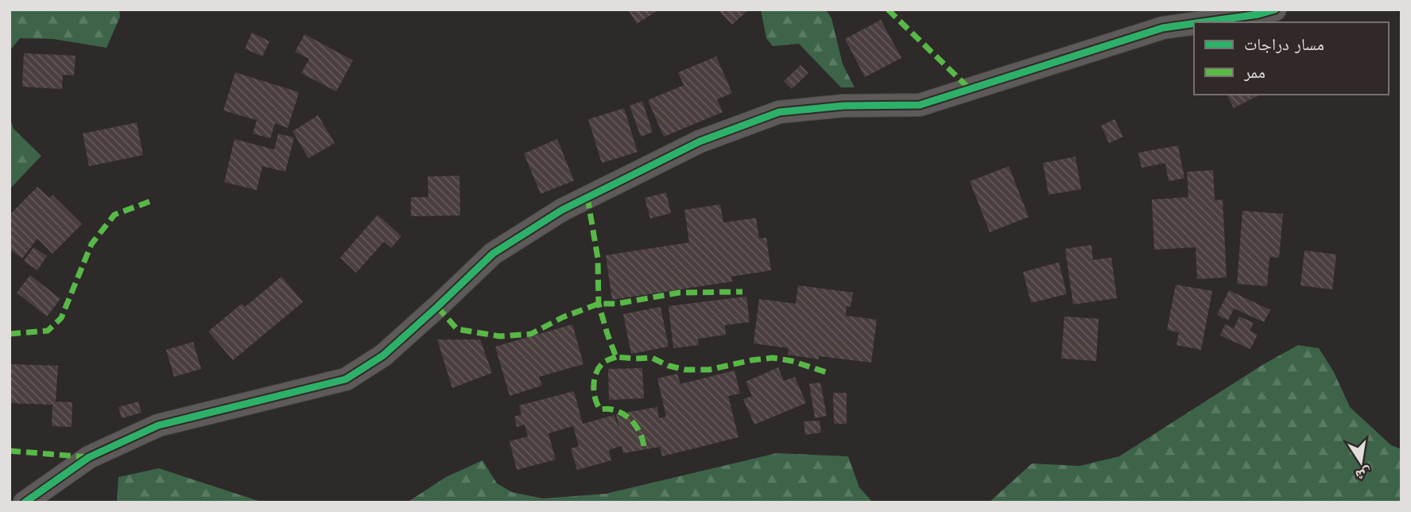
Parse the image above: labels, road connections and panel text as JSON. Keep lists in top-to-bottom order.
{
  "legend": ["مسار دراجات", "ممر"],
  "north": "bottom"
}
